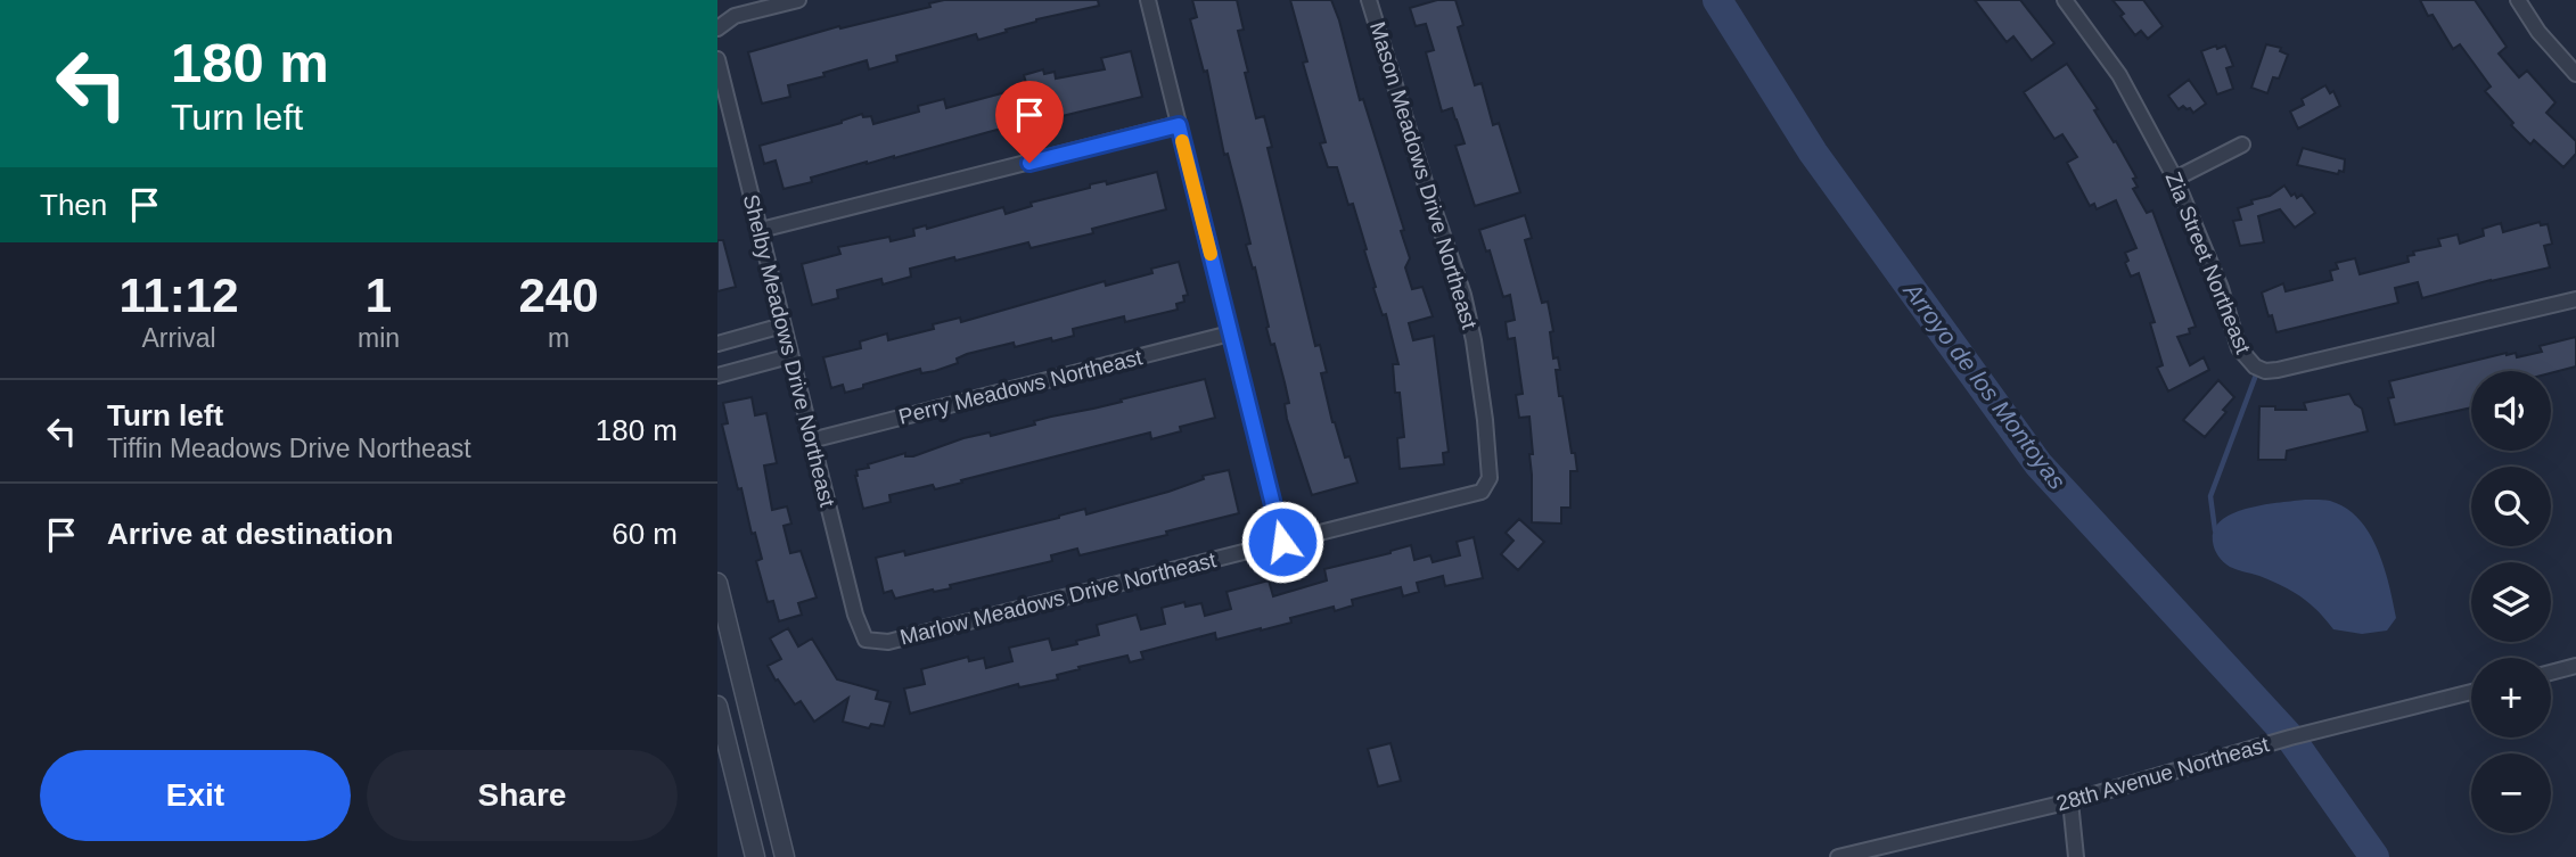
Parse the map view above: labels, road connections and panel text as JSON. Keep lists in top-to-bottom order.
{
  "streets": {
    "street": [
      "Mason Meadows Drive Northeast",
      "Zia Street Northeast",
      "Shelby Meadows Drive Northeast",
      "Perry Meadows Northeast",
      "Marlow Meadows Drive Northeast",
      "28th Avenue Northeast"
    ]
  },
  "crossings": [
    ["Mason Meadows Drive Northeast", "Marlow Meadows Drive Northeast"],
    ["Shelby Meadows Drive Northeast", "Perry Meadows Northeast"],
    ["Shelby Meadows Drive Northeast", "Marlow Meadows Drive Northeast"]
  ],
  "water": ["Arroyo de los Montoyas"],
  "page": {
    "turn": ["180 m", "Turn left"],
    "then": "Then",
    "eta": [
      "11:12",
      "Arrival",
      "1",
      "min",
      "240",
      "m"
    ],
    "map_buttons": ["+", "−"],
    "list": [
      {
        "name": "Turn left",
        "note": "Tiffin Meadows Drive Northeast",
        "value": "180 m"
      },
      {
        "name": "Arrive at destination",
        "value": "60 m"
      }
    ],
    "buttons": ["Exit", "Share"]
  }
}
